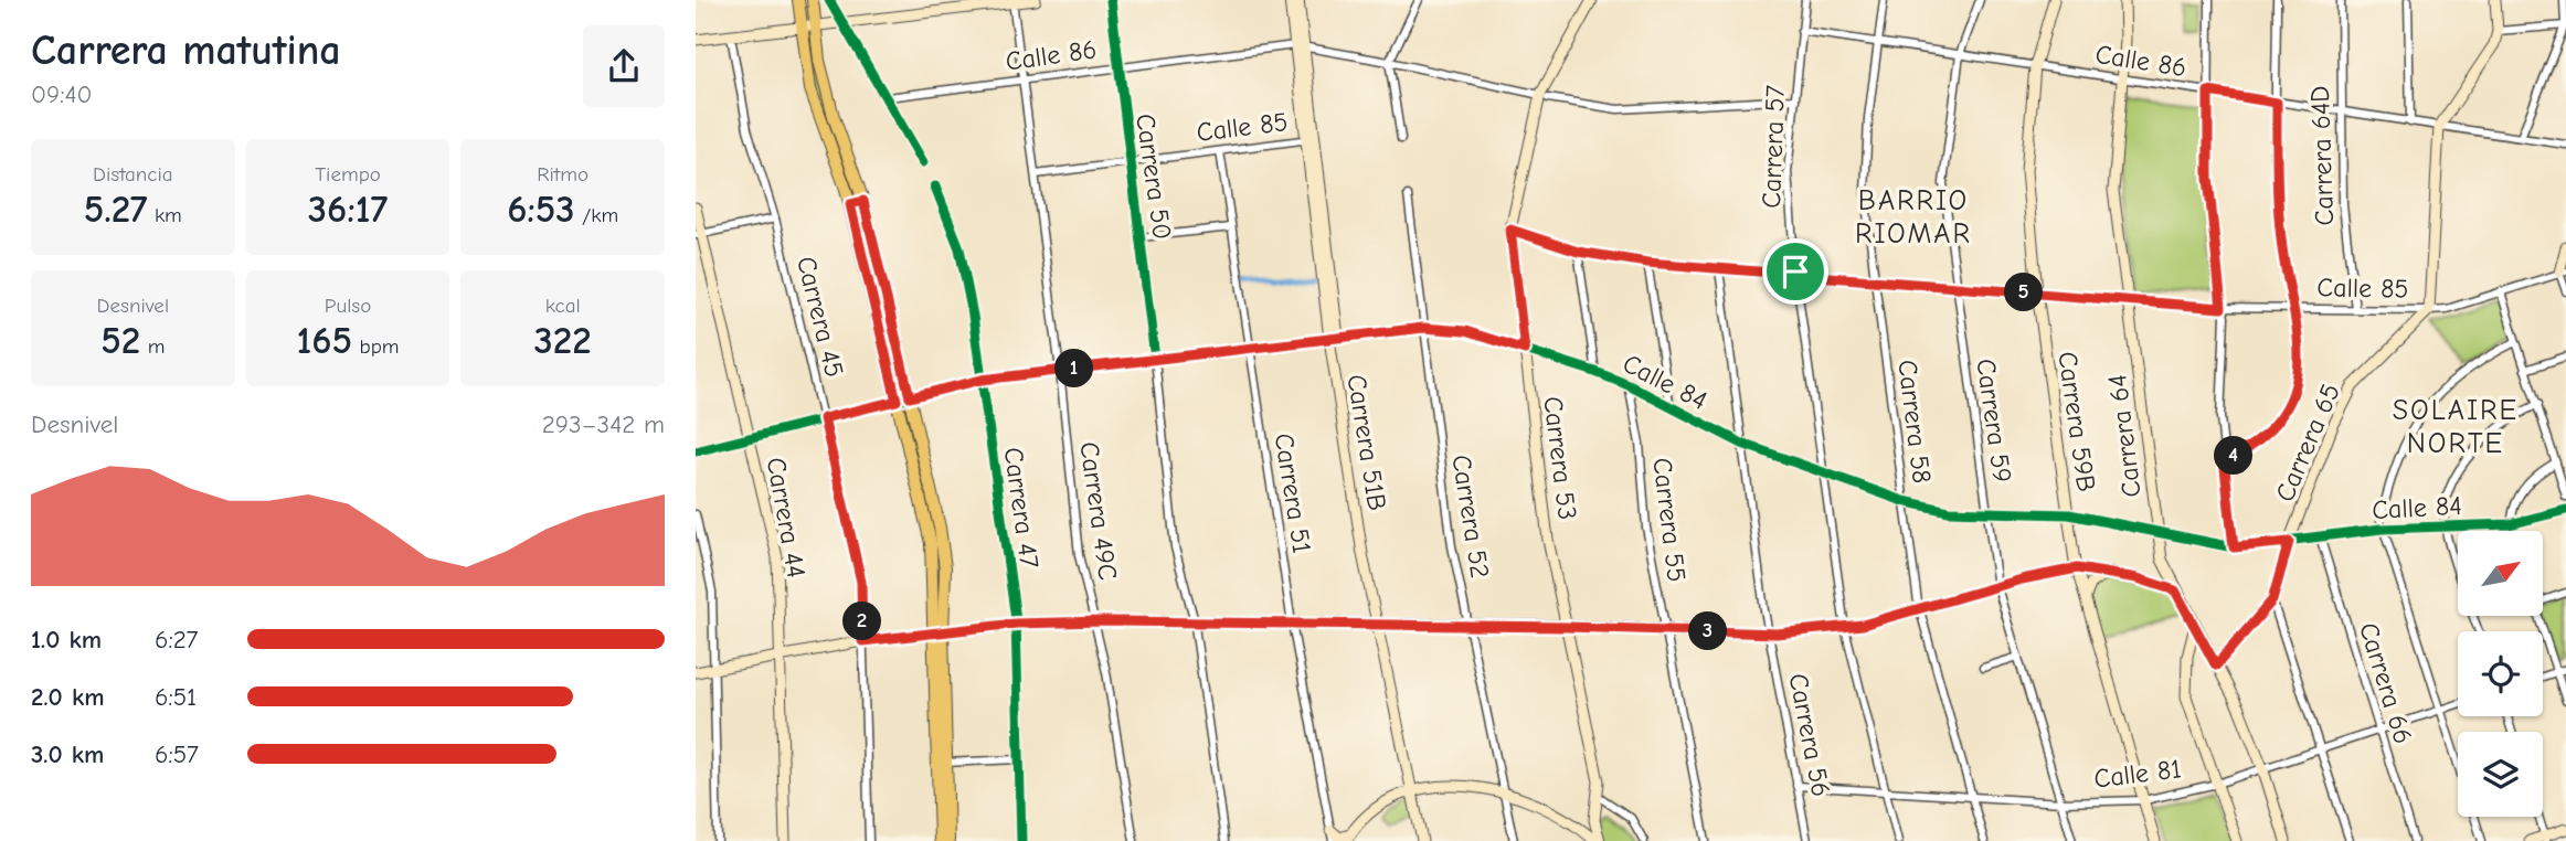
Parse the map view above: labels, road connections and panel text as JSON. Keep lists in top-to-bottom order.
{
  "streets": {
    "street": [
      "Calle 86",
      "Calle 85",
      "Carrera 57",
      "Carrera 64D",
      "Carrera 50",
      "Carrera 45",
      "Calle 84",
      "Carrera 59",
      "Carrera 58",
      "Carrera 59B",
      "Carrera 64",
      "Carrera 51B",
      "Carrera 65",
      "Carrera 53",
      "Carrera 51",
      "Carrera 47",
      "Carrera 49C",
      "Carrera 52",
      "Carrera 44",
      "Carrera 55",
      "Carrera 66",
      "Carrera 56",
      "Calle 81"
    ]
  },
  "crossings": [
    ["Calle 86", "Carrera 57"],
    ["Calle 86", "Carrera 64D"],
    ["Calle 86", "Carrera 50"],
    ["Calle 86", "Carrera 59"],
    ["Calle 86", "Carrera 58"],
    ["Calle 86", "Carrera 59B"],
    ["Calle 86", "Carrera 64"],
    ["Calle 86", "Carrera 51B"],
    ["Calle 86", "Carrera 53"],
    ["Calle 86", "Carrera 49C"],
    ["Calle 85", "Carrera 57"],
    ["Calle 85", "Carrera 64D"],
    ["Calle 85", "Carrera 50"],
    ["Calle 85", "Carrera 59"],
    ["Calle 85", "Carrera 58"],
    ["Calle 85", "Carrera 59B"],
    ["Calle 85", "Carrera 64"],
    ["Calle 85", "Carrera 51B"],
    ["Calle 85", "Carrera 65"],
    ["Calle 85", "Carrera 53"],
    ["Calle 85", "Carrera 51"],
    ["Calle 85", "Carrera 49C"],
    ["Calle 85", "Carrera 56"],
    ["Carrera 57", "Calle 84"],
    ["Carrera 57", "Calle 81"],
    ["Carrera 50", "Calle 84"],
    ["Carrera 45", "Calle 84"],
    ["Calle 84", "Carrera 59"],
    ["Calle 84", "Carrera 58"],
    ["Calle 84", "Carrera 59B"],
    ["Calle 84", "Carrera 64"],
    ["Calle 84", "Carrera 51B"],
    ["Calle 84", "Carrera 65"],
    ["Calle 84", "Carrera 53"],
    ["Calle 84", "Carrera 51"],
    ["Calle 84", "Carrera 47"],
    ["Calle 84", "Carrera 49C"],
    ["Calle 84", "Carrera 52"],
    ["Calle 84", "Carrera 44"],
    ["Calle 84", "Carrera 55"],
    ["Calle 84", "Carrera 66"],
    ["Calle 84", "Carrera 56"],
    ["Carrera 59", "Calle 81"],
    ["Carrera 58", "Calle 81"],
    ["Carrera 59B", "Calle 81"],
    ["Carrera 64", "Calle 81"],
    ["Carrera 66", "Calle 81"],
    ["Carrera 56", "Calle 81"]
  ],
  "districts": ["BARRIO RIOMAR", "SOLAIRE NORTE"],
  "north": "top right",
  "page": {
    "heading": ["Carrera matutina", "09:40"],
    "stats": [
      ["Distancia", "5.27 km"],
      ["Tiempo", "36:17"],
      ["Ritmo", "6:53 /km"],
      ["Desnivel", "52 m"],
      ["Pulso", "165 bpm"],
      ["kcal", "322"]
    ],
    "pins": [
      "5",
      "1",
      "4",
      "2",
      "3"
    ],
    "chart": ["Desnivel", "293–342 m"],
    "list": [
      {
        "name": "1.0 km",
        "note": "6:27"
      },
      {
        "name": "2.0 km",
        "note": "6:51"
      },
      {
        "name": "3.0 km",
        "note": "6:57"
      }
    ]
  }
}
